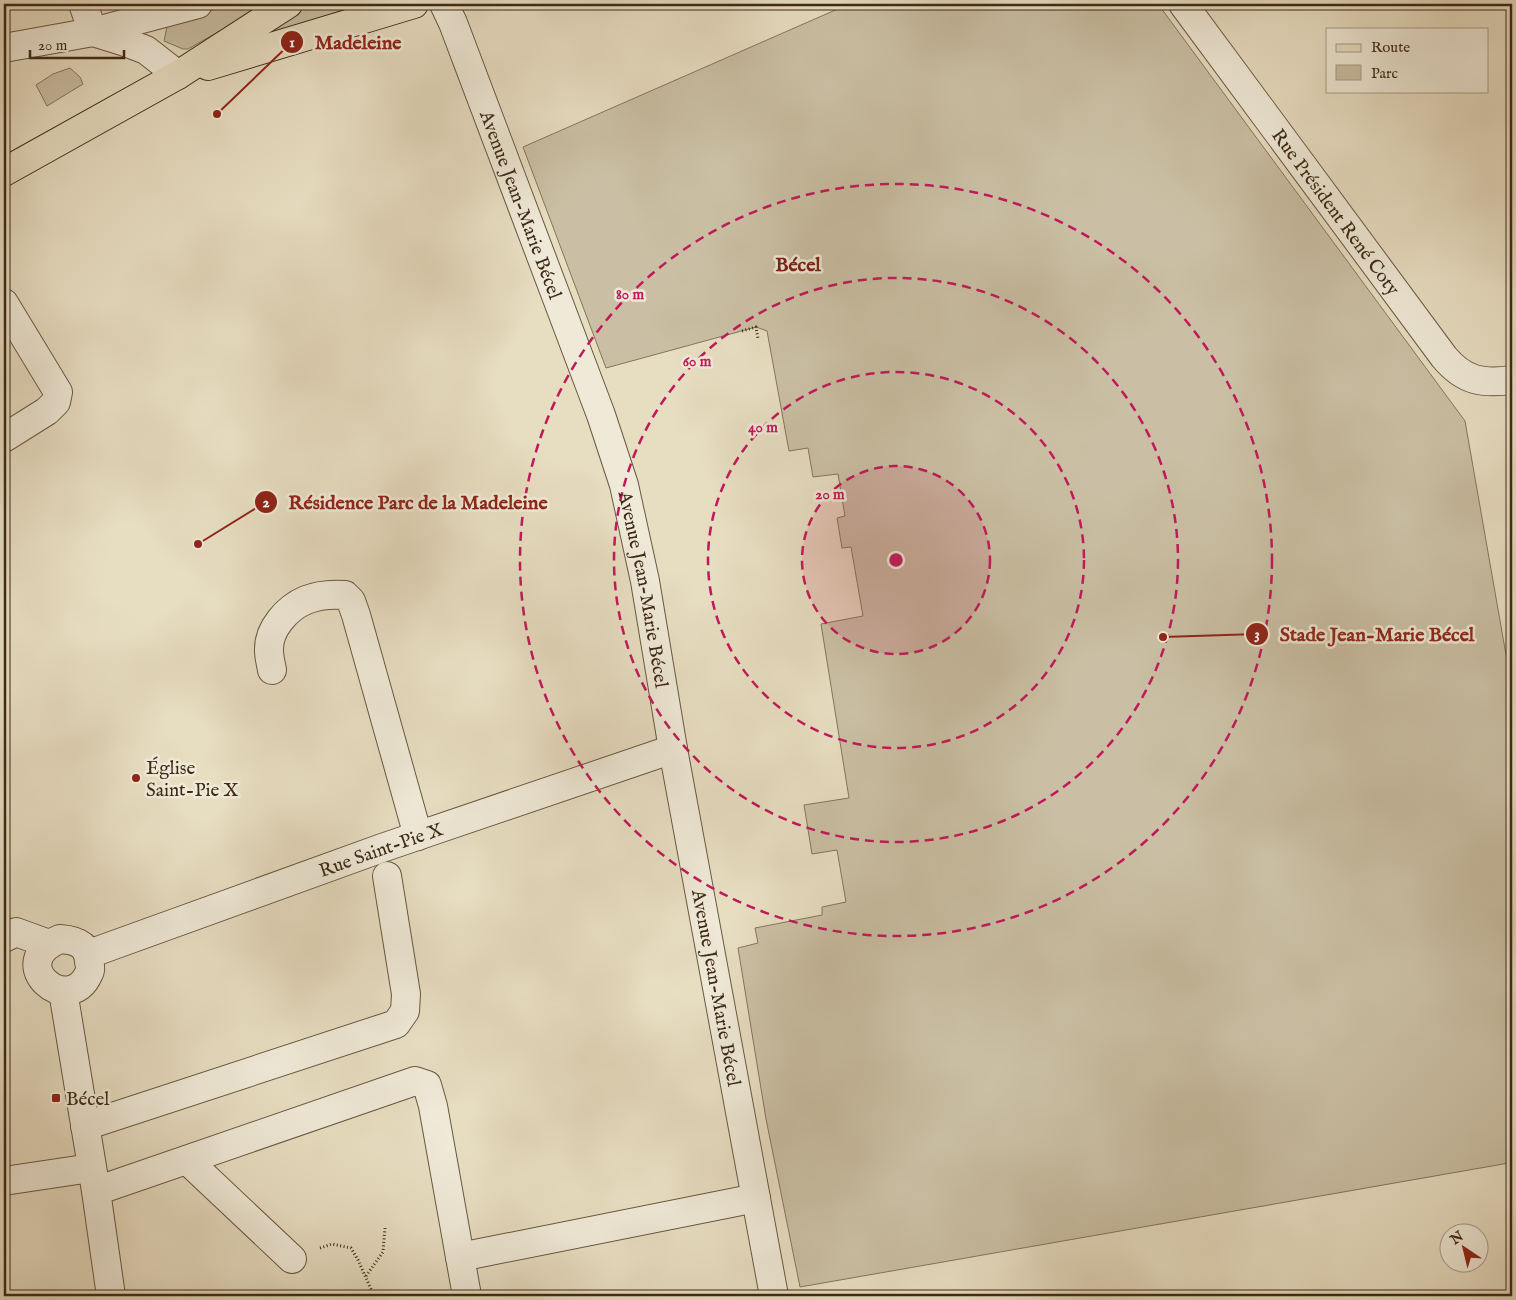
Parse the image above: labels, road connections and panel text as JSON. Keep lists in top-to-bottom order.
{
  "streets": {
    "street": ["Avenue Jean-Marie Bécel", "Rue Président René Coty", "Rue Saint-Pie X"]
  },
  "crossings": [
    ["Avenue Jean-Marie Bécel", "Rue Saint-Pie X"]
  ],
  "districts": ["Bécel"],
  "places": {
    "other": [
      "Madeleine",
      "Résidence Parc de la Madeleine",
      "Stade Jean-Marie Bécel",
      "Église Saint-Pie X"
    ],
    "transit": ["Bécel"]
  },
  "legend": ["Route", "Parc"],
  "scale_bar": "20 m",
  "north": "top left",
  "rings": [
    "80 m",
    "60 m",
    "40 m",
    "20 m"
  ]
}
